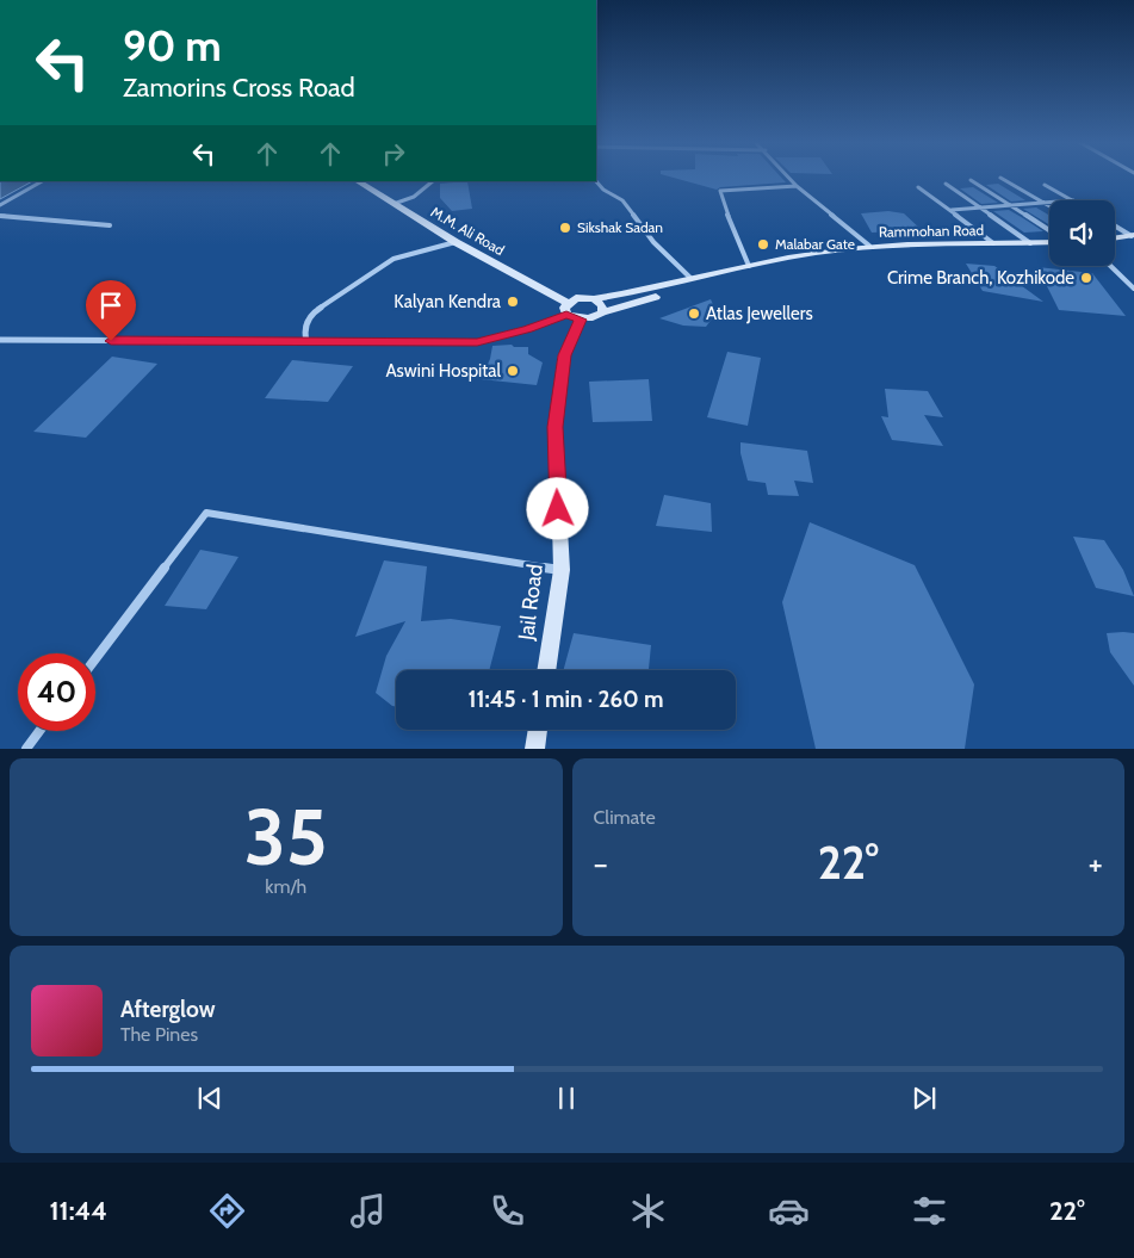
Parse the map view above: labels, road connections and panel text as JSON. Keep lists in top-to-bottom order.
{
  "streets": {
    "main road": ["M.M. Ali Road", "Rammohan Road", "Jail Road"]
  },
  "crossings": [
    ["M.M. Ali Road", "Rammohan Road"],
    ["M.M. Ali Road", "Jail Road"],
    ["Rammohan Road", "Jail Road"]
  ],
  "places": [
    "Sikshak Sadan",
    "Malabar Gate",
    "Crime Branch, Kozhikode",
    "Kalyan Kendra",
    "Atlas Jewellers",
    "Aswini Hospital"
  ],
  "page": {
    "turn": ["90 m", "Zamorins Cross Road"],
    "limit": "40",
    "trip": "11:45 · 1 min · 260 m",
    "tile": [
      ["35", "km/h"],
      "Climate"
    ],
    "heat": ["−", "22°", "+"],
    "song": ["Afterglow", "The Pines"],
    "tabs": ["11:44", "22°"]
  }
}
